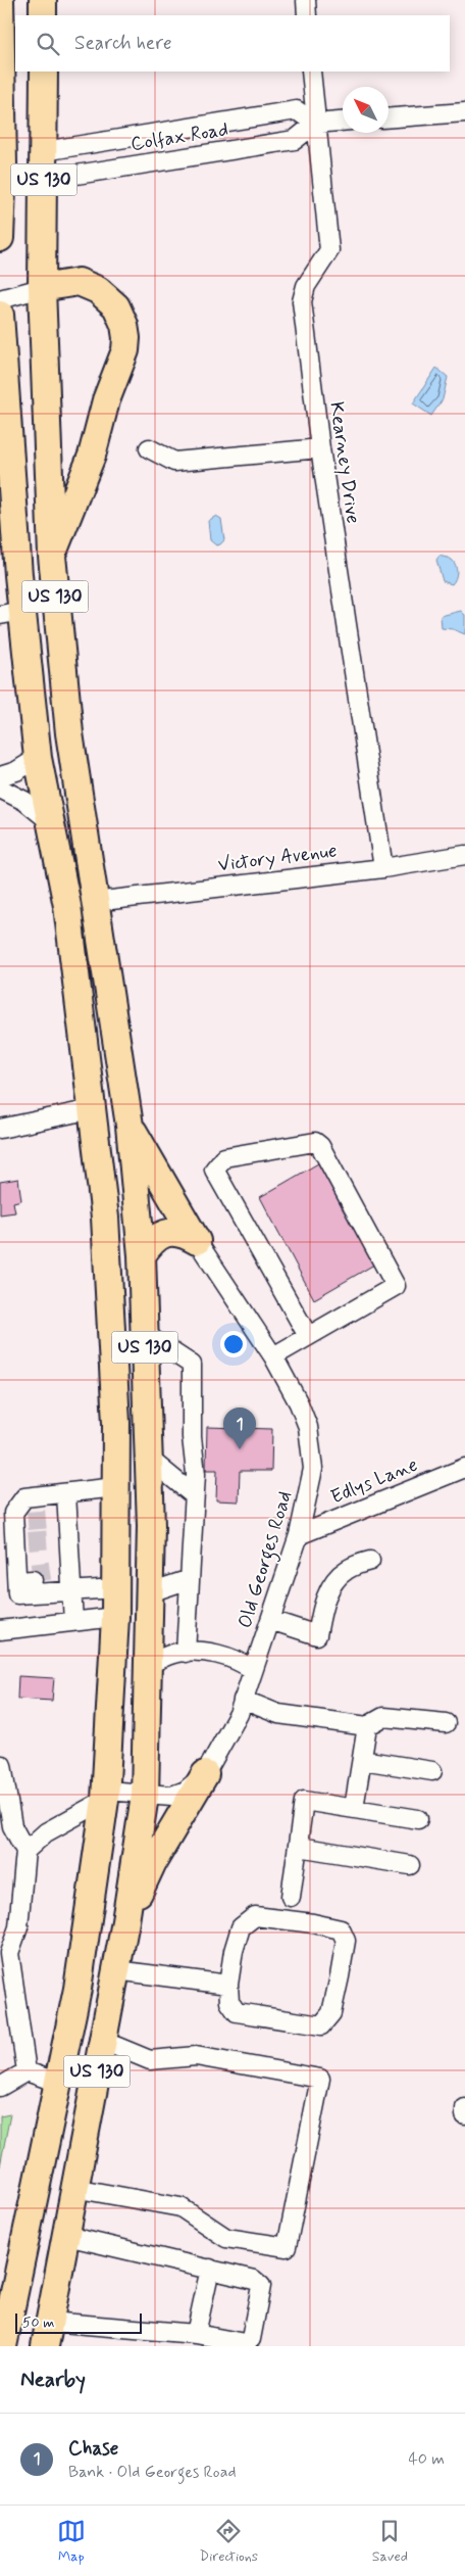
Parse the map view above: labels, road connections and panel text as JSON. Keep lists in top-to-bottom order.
{
  "streets": {
    "highway": ["US 130"],
    "street": [
      "Colfax Road",
      "Kearney Drive",
      "Victory Avenue",
      "Edlys Lane",
      "Old Georges Road"
    ]
  },
  "crossings": [
    ["Colfax Road", "US 130"],
    ["Colfax Road", "Kearney Drive"],
    ["US 130", "Victory Avenue"],
    ["US 130", "Old Georges Road"],
    ["Kearney Drive", "Victory Avenue"],
    ["Edlys Lane", "Old Georges Road"]
  ],
  "scale_bar": "50 m",
  "north": "top left",
  "page": {
    "search": "Search here",
    "pins": "1",
    "scale": "50 m",
    "heading": "Nearby",
    "list": [
      {
        "mark": "1",
        "name": "Chase",
        "note": "Bank · Old Georges Road",
        "value": "40 m"
      }
    ],
    "nav": ["Map", "Directions", "Saved"]
  }
}
